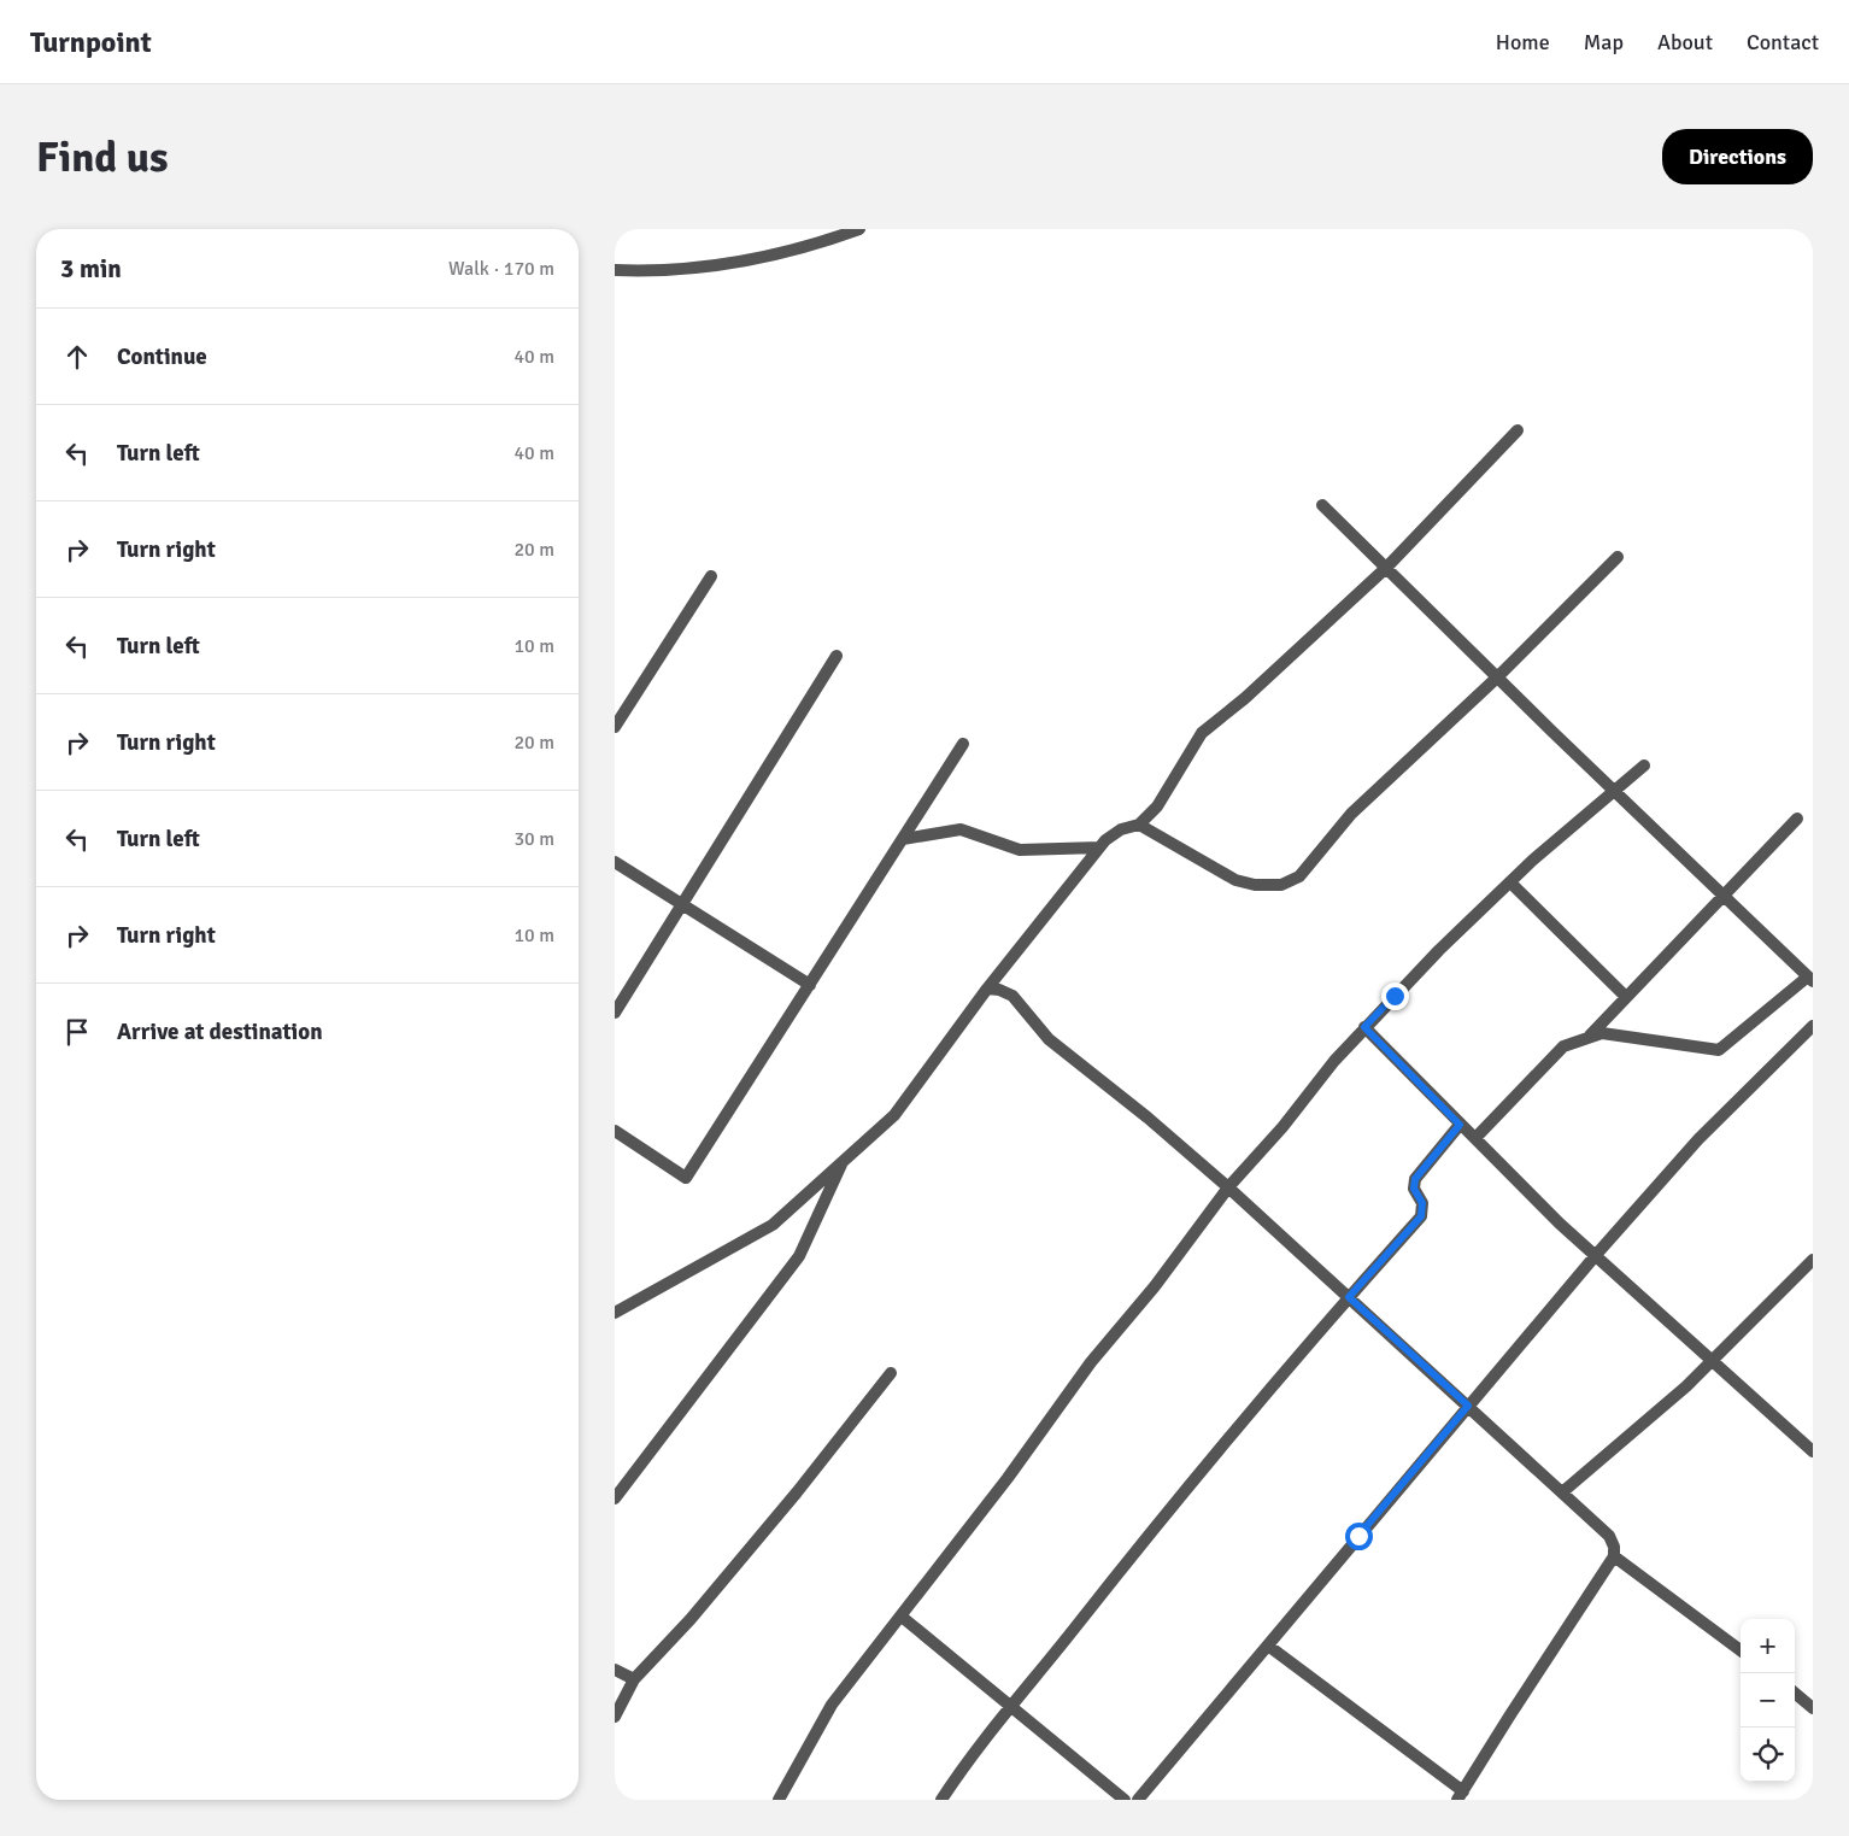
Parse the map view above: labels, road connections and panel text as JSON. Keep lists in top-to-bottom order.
{
  "page": {
    "header": "Turnpoint",
    "nav": [
      "Home",
      "Map",
      "About",
      "Contact"
    ],
    "buttons": "Directions",
    "title": "Find us",
    "heading": ["3 min", "Walk · 170 m"],
    "list": [
      ["Continue", "40 m"],
      ["Turn left", "40 m"],
      ["Turn right", "20 m"],
      ["Turn left", "10 m"],
      ["Turn right", "20 m"],
      ["Turn left", "30 m"],
      ["Turn right", "10 m"],
      "Arrive at destination"
    ],
    "map_buttons": ["+", "−"]
  }
}
